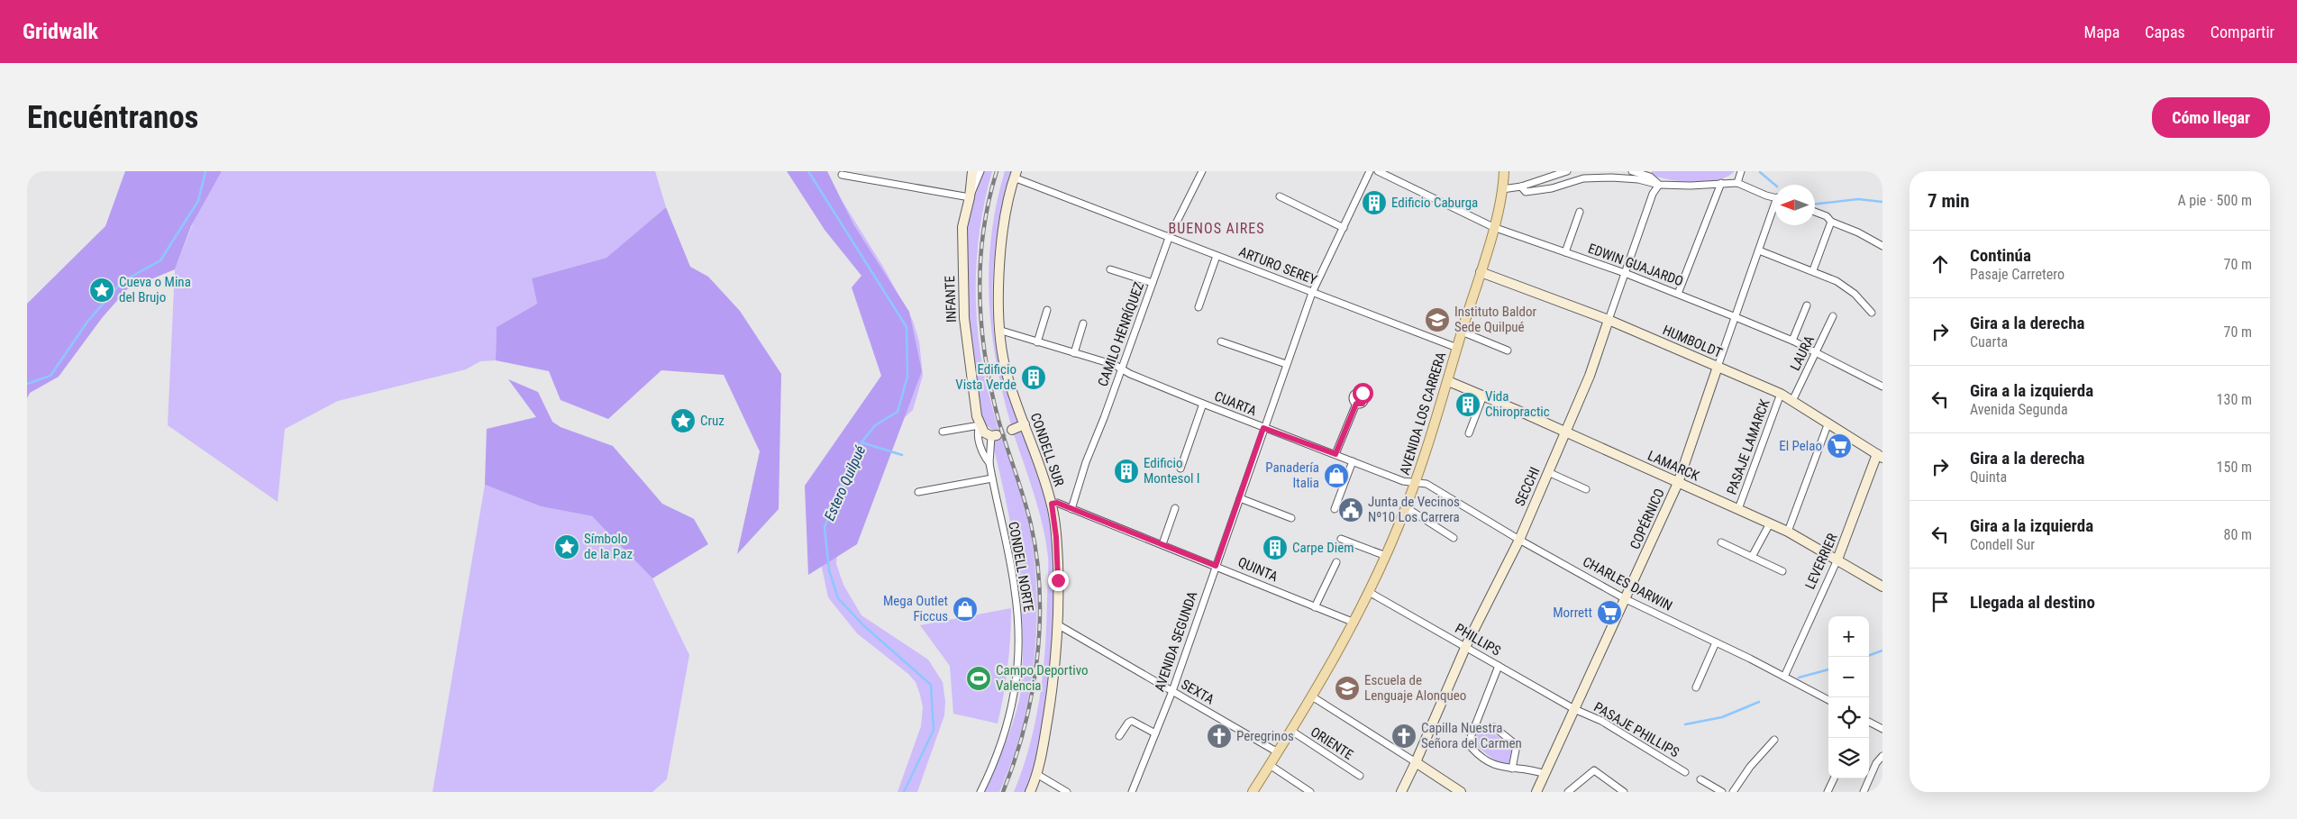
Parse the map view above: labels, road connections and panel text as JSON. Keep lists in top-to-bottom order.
{
  "streets": {
    "main road": ["AVENIDA LOS CARRERA"],
    "street": [
      "EDWIN GUAJARDO",
      "ARTURO SEREY",
      "INFANTE",
      "CAMILO HENRÍQUEZ",
      "HUMBOLDT",
      "LAURA",
      "CUARTA",
      "PASAJE LAMARCK",
      "CONDELL SUR",
      "LAMARCK",
      "SECCHI",
      "COPÉRNICO",
      "LEVERRIER",
      "CONDELL NORTE",
      "QUINTA",
      "CHARLES DARWIN",
      "PHILLIPS",
      "AVENIDA SEGUNDA",
      "SEXTA",
      "PASAJE PHILLIPS",
      "ORIENTE"
    ]
  },
  "crossings": [
    ["EDWIN GUAJARDO", "LAURA"],
    ["EDWIN GUAJARDO", "AVENIDA LOS CARRERA"],
    ["EDWIN GUAJARDO", "SECCHI"],
    ["EDWIN GUAJARDO", "COPÉRNICO"],
    ["ARTURO SEREY", "CAMILO HENRÍQUEZ"],
    ["ARTURO SEREY", "AVENIDA LOS CARRERA"],
    ["ARTURO SEREY", "CONDELL SUR"],
    ["ARTURO SEREY", "AVENIDA SEGUNDA"],
    ["INFANTE", "CONDELL NORTE"],
    ["CAMILO HENRÍQUEZ", "CUARTA"],
    ["CAMILO HENRÍQUEZ", "QUINTA"],
    ["HUMBOLDT", "LAURA"],
    ["HUMBOLDT", "AVENIDA LOS CARRERA"],
    ["HUMBOLDT", "PASAJE LAMARCK"],
    ["HUMBOLDT", "SECCHI"],
    ["HUMBOLDT", "COPÉRNICO"],
    ["HUMBOLDT", "LEVERRIER"],
    ["CUARTA", "AVENIDA LOS CARRERA"],
    ["CUARTA", "CONDELL SUR"],
    ["CUARTA", "CHARLES DARWIN"],
    ["CUARTA", "AVENIDA SEGUNDA"],
    ["AVENIDA LOS CARRERA", "LAMARCK"],
    ["AVENIDA LOS CARRERA", "QUINTA"],
    ["AVENIDA LOS CARRERA", "CHARLES DARWIN"],
    ["AVENIDA LOS CARRERA", "PHILLIPS"],
    ["AVENIDA LOS CARRERA", "SEXTA"],
    ["AVENIDA LOS CARRERA", "ORIENTE"],
    ["PASAJE LAMARCK", "LAMARCK"],
    ["CONDELL SUR", "QUINTA"],
    ["CONDELL SUR", "SEXTA"],
    ["LAMARCK", "SECCHI"],
    ["LAMARCK", "COPÉRNICO"],
    ["LAMARCK", "LEVERRIER"],
    ["SECCHI", "CHARLES DARWIN"],
    ["SECCHI", "PHILLIPS"],
    ["COPÉRNICO", "CHARLES DARWIN"],
    ["COPÉRNICO", "PHILLIPS"],
    ["COPÉRNICO", "PASAJE PHILLIPS"],
    ["LEVERRIER", "CHARLES DARWIN"],
    ["QUINTA", "AVENIDA SEGUNDA"],
    ["PHILLIPS", "PASAJE PHILLIPS"],
    ["AVENIDA SEGUNDA", "SEXTA"]
  ],
  "districts": ["BUENOS AIRES"],
  "water": ["Estero Quilpué"],
  "places": {
    "building": [
      "Edificio Caburga",
      "Edificio Vista Verde",
      "Vida Chiropractic",
      "Edificio Montesol I",
      "Carpe Diem"
    ],
    "place": ["Cueva o Mina del Brujo", "Cruz", "Símbolo de la Paz"],
    "school or university": ["Instituto Baldor Sede Quilpué", "Escuela de Lenguaje Alonqueo"],
    "supermarket": ["El Pelao", "Morrett"],
    "shop": ["Panadería Italia", "Mega Outlet Ficcus"],
    "public building": ["Junta de Vecinos Nº10 Los Carrera"],
    "sports": ["Campo Deportivo Valencia"],
    "church": ["Peregrinos", "Capilla Nuestra Señora del Carmen"]
  },
  "north": "left",
  "page": {
    "header": "Gridwalk",
    "nav": ["Mapa", "Capas", "Compartir"],
    "buttons": "Cómo llegar",
    "title": "Encuéntranos",
    "heading": ["7 min", "A pie · 500 m"],
    "list": [
      ["Continúa", "Pasaje Carretero", "70 m"],
      ["Gira a la derecha", "Cuarta", "70 m"],
      ["Gira a la izquierda", "Avenida Segunda", "130 m"],
      ["Gira a la derecha", "Quinta", "150 m"],
      ["Gira a la izquierda", "Condell Sur", "80 m"],
      "Llegada al destino"
    ],
    "map_buttons": ["+", "−"]
  }
}
